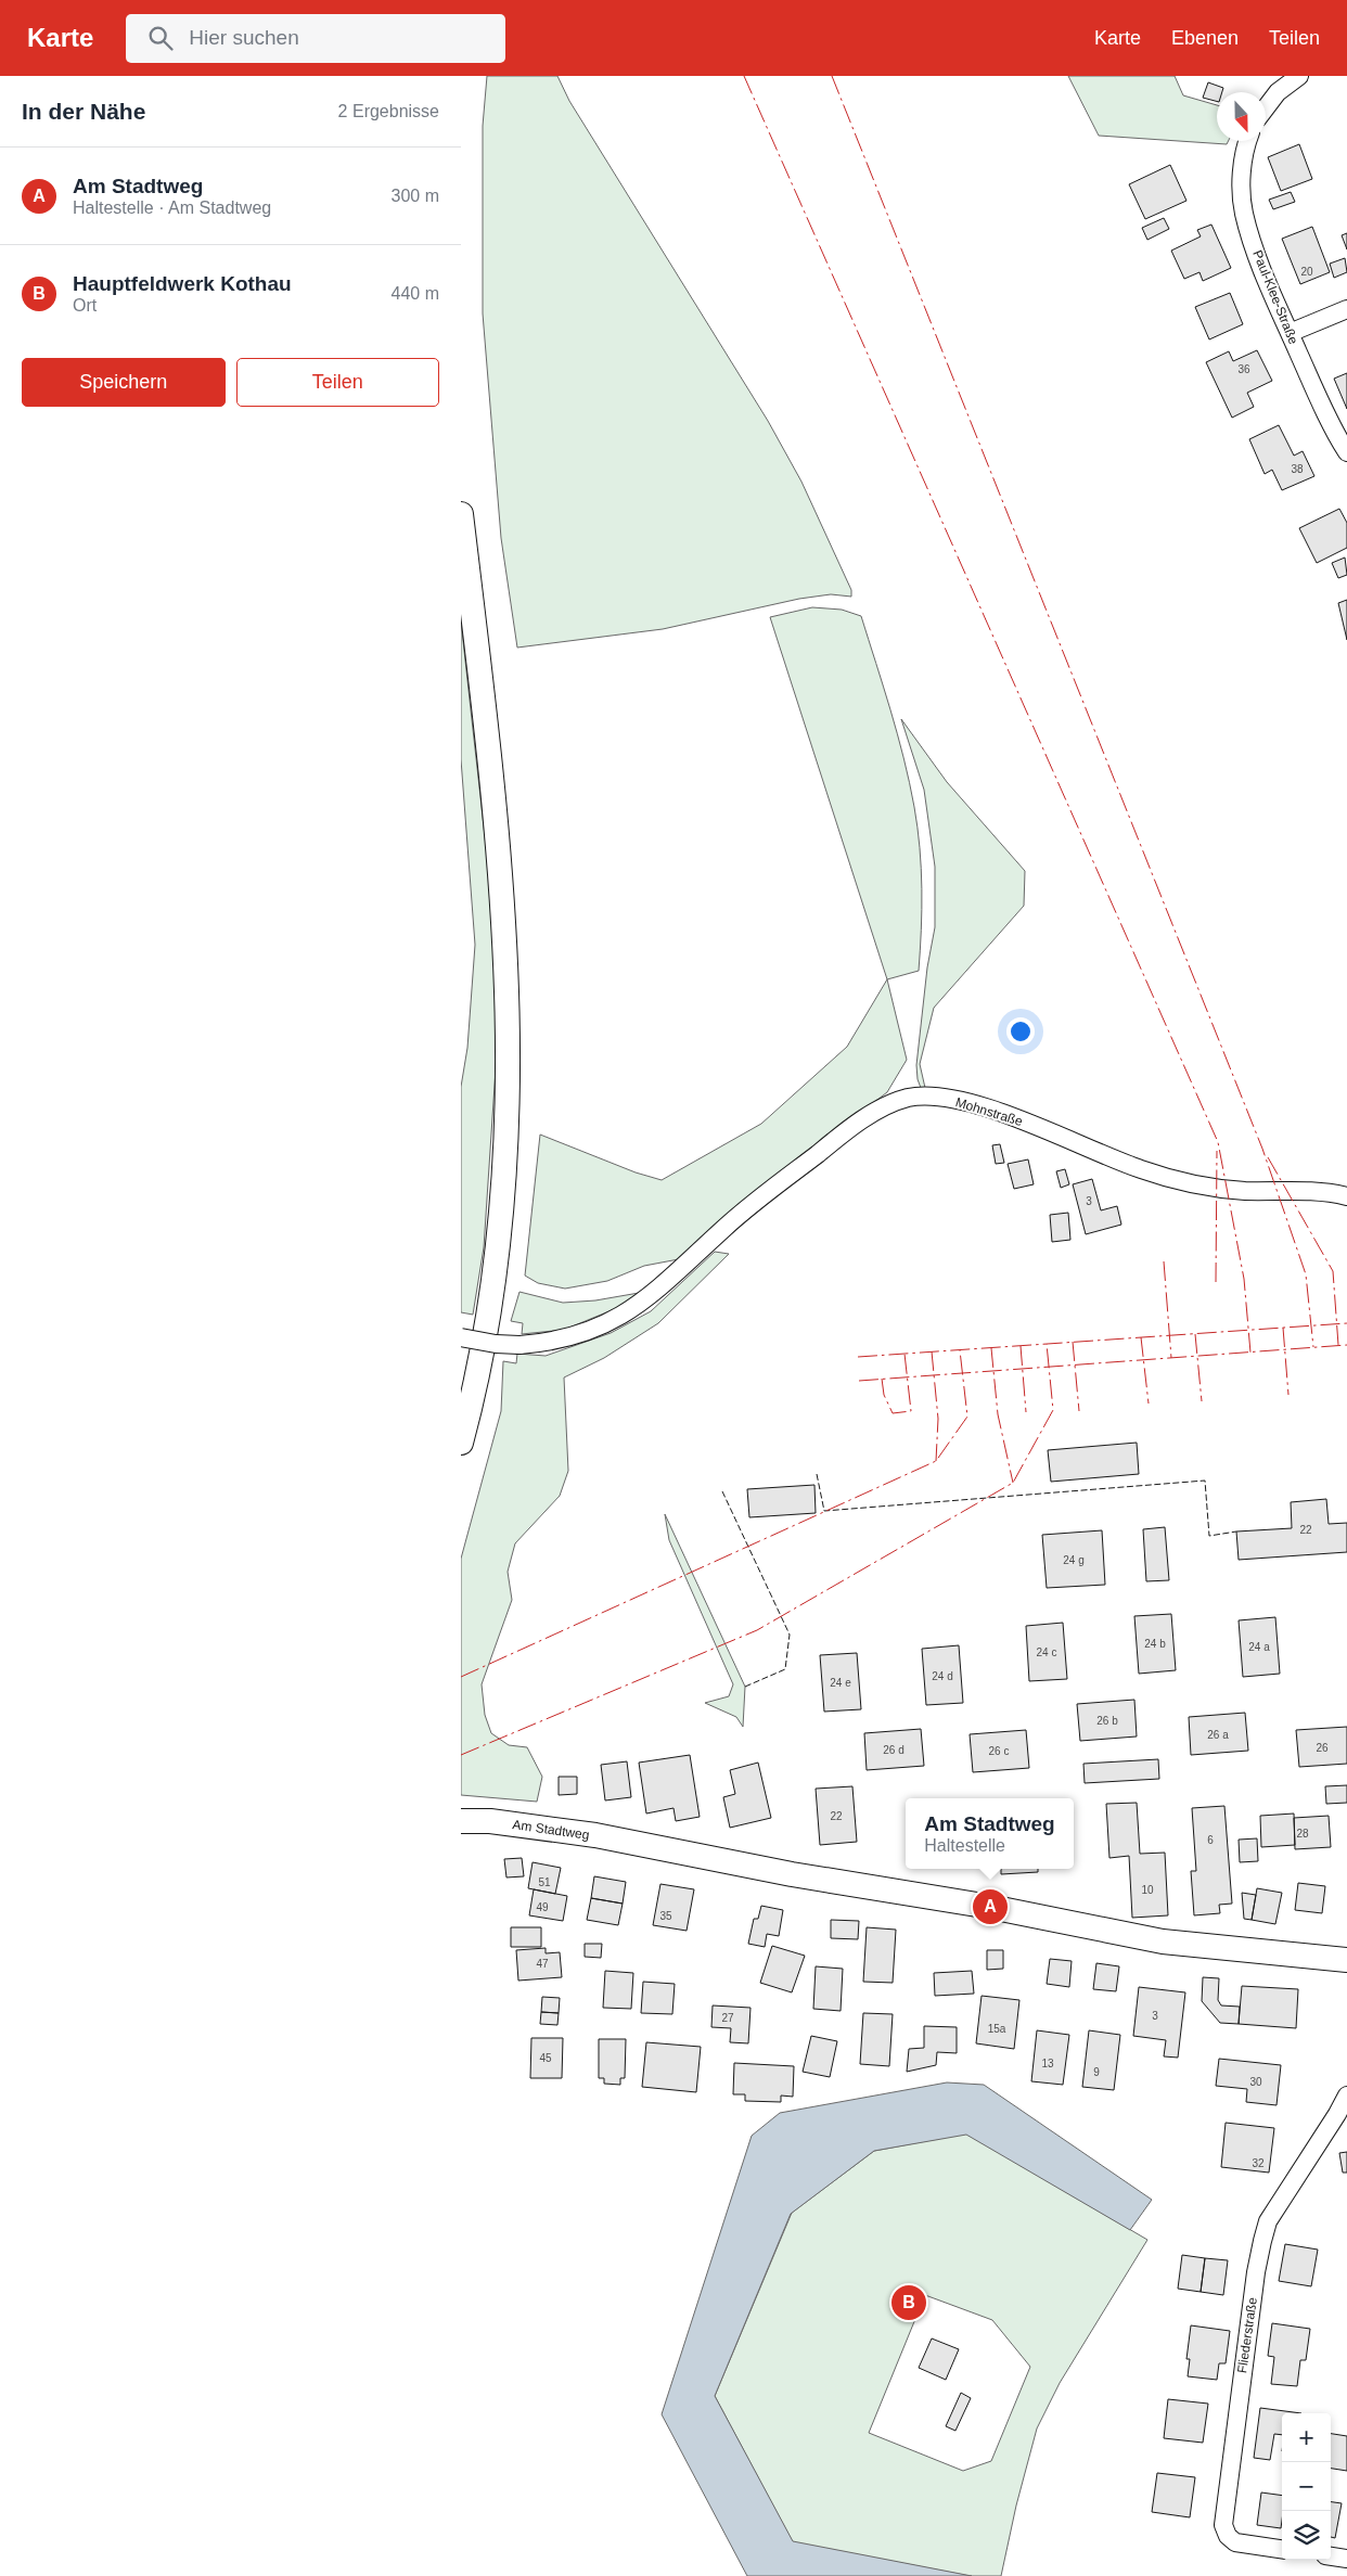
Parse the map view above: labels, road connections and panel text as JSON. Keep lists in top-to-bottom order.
{
  "streets": {
    "main road": ["Am Stadtweg"],
    "street": ["Paul-Klee-Straße", "Mohnstraße", "Fliederstraße"]
  },
  "house_numbers": [
    "20",
    "36",
    "38",
    "3",
    "22",
    "24 g",
    "24 b",
    "24 a",
    "24 c",
    "24 d",
    "24 e",
    "26 b",
    "26 a",
    "26",
    "26 d",
    "26 c",
    "22",
    "28",
    "6",
    "51",
    "10",
    "49",
    "35",
    "47",
    "3",
    "27",
    "15a",
    "45",
    "13",
    "9",
    "30",
    "32"
  ],
  "north": "bottom",
  "page": {
    "header": "Karte",
    "search": "Hier suchen",
    "nav": ["Karte", "Ebenen", "Teilen"],
    "heading": ["In der Nähe", "2 Ergebnisse"],
    "list": [
      {
        "mark": "A",
        "name": "Am Stadtweg",
        "note": "Haltestelle · Am Stadtweg",
        "value": "300 m"
      },
      {
        "mark": "B",
        "name": "Hauptfeldwerk Kothau",
        "note": "Ort",
        "value": "440 m"
      }
    ],
    "buttons": ["Speichern", "Teilen"],
    "popup": ["Am Stadtweg", "Haltestelle"],
    "pins": ["A", "B"],
    "map_buttons": ["+", "−"]
  }
}
